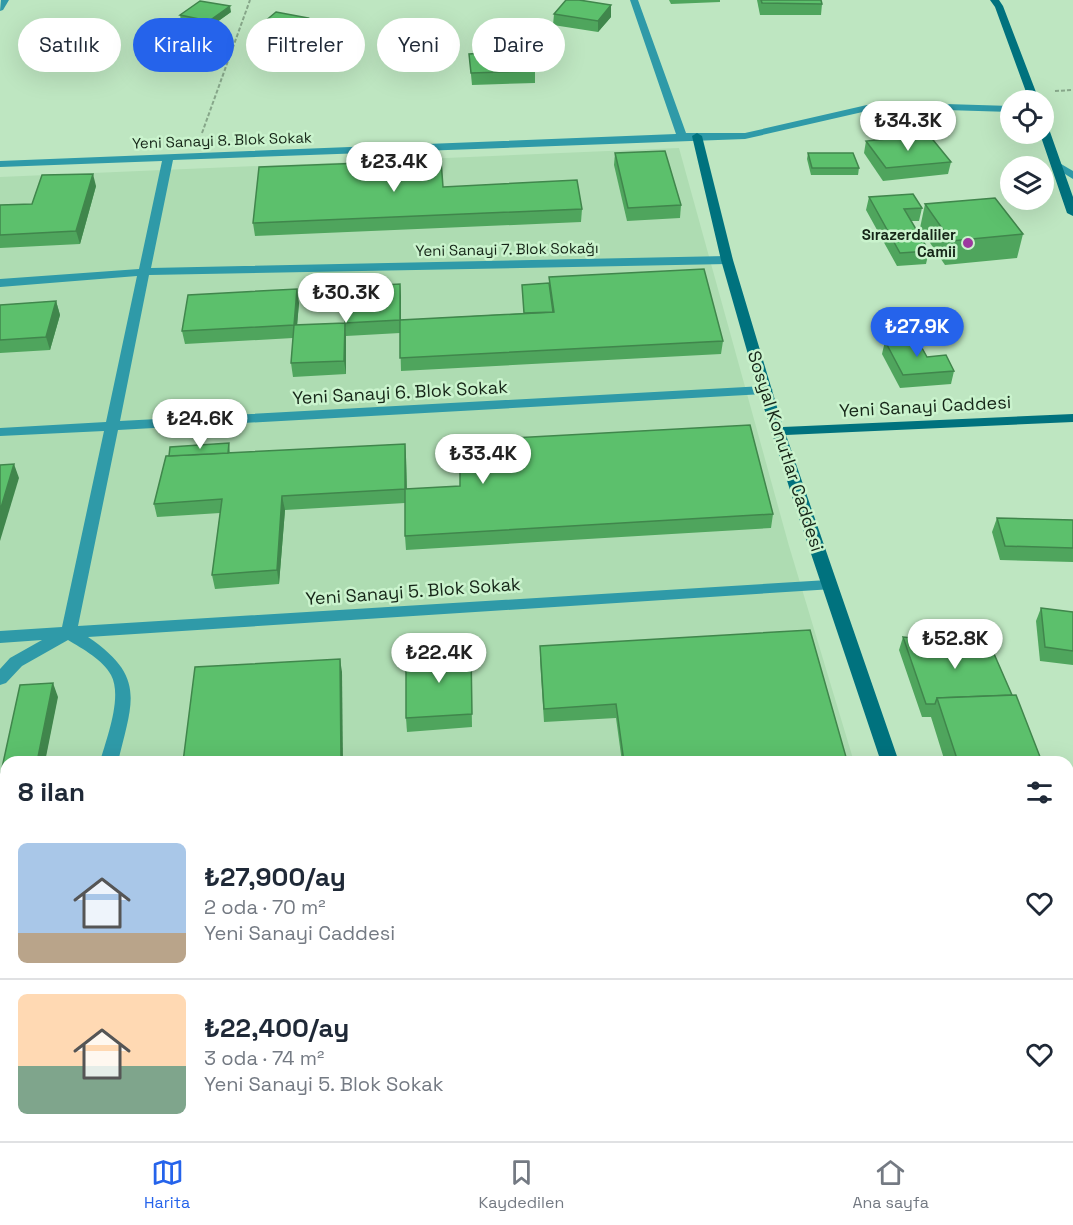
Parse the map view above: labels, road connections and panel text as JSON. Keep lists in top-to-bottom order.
{
  "streets": {
    "street": [
      "Yeni Sanayi 8. Blok Sokak",
      "Yeni Sanayi 7. Blok Sokağı",
      "Yeni Sanayi 6. Blok Sokak",
      "Yeni Sanayi Caddesi",
      "Sosyal Konutlar Caddesi",
      "Yeni Sanayi 5. Blok Sokak"
    ]
  },
  "crossings": [
    ["Yeni Sanayi 8. Blok Sokak", "Sosyal Konutlar Caddesi"],
    ["Yeni Sanayi 7. Blok Sokağı", "Sosyal Konutlar Caddesi"],
    ["Yeni Sanayi 6. Blok Sokak", "Sosyal Konutlar Caddesi"],
    ["Yeni Sanayi Caddesi", "Sosyal Konutlar Caddesi"],
    ["Sosyal Konutlar Caddesi", "Yeni Sanayi 5. Blok Sokak"]
  ],
  "places": ["Sırazerdaliler Camii"],
  "page": {
    "chip": [
      "Satılık",
      "Kiralık",
      "Filtreler",
      "Yeni",
      "Daire"
    ],
    "price": [
      "₺34.3K",
      "₺23.4K",
      "₺30.3K",
      "₺27.9K",
      "₺24.6K",
      "₺33.4K",
      "₺52.8K",
      "₺22.4K"
    ],
    "heading": "8 ilan",
    "list": [
      {
        "name": "₺27,900/ay",
        "note": "2 oda · 70 m² · Yeni Sanayi Caddesi"
      },
      {
        "name": "₺22,400/ay",
        "note": "3 oda · 74 m² · Yeni Sanayi 5. Blok Sokak"
      }
    ],
    "tabs": ["Harita", "Kaydedilen", "Ana sayfa"]
  }
}
